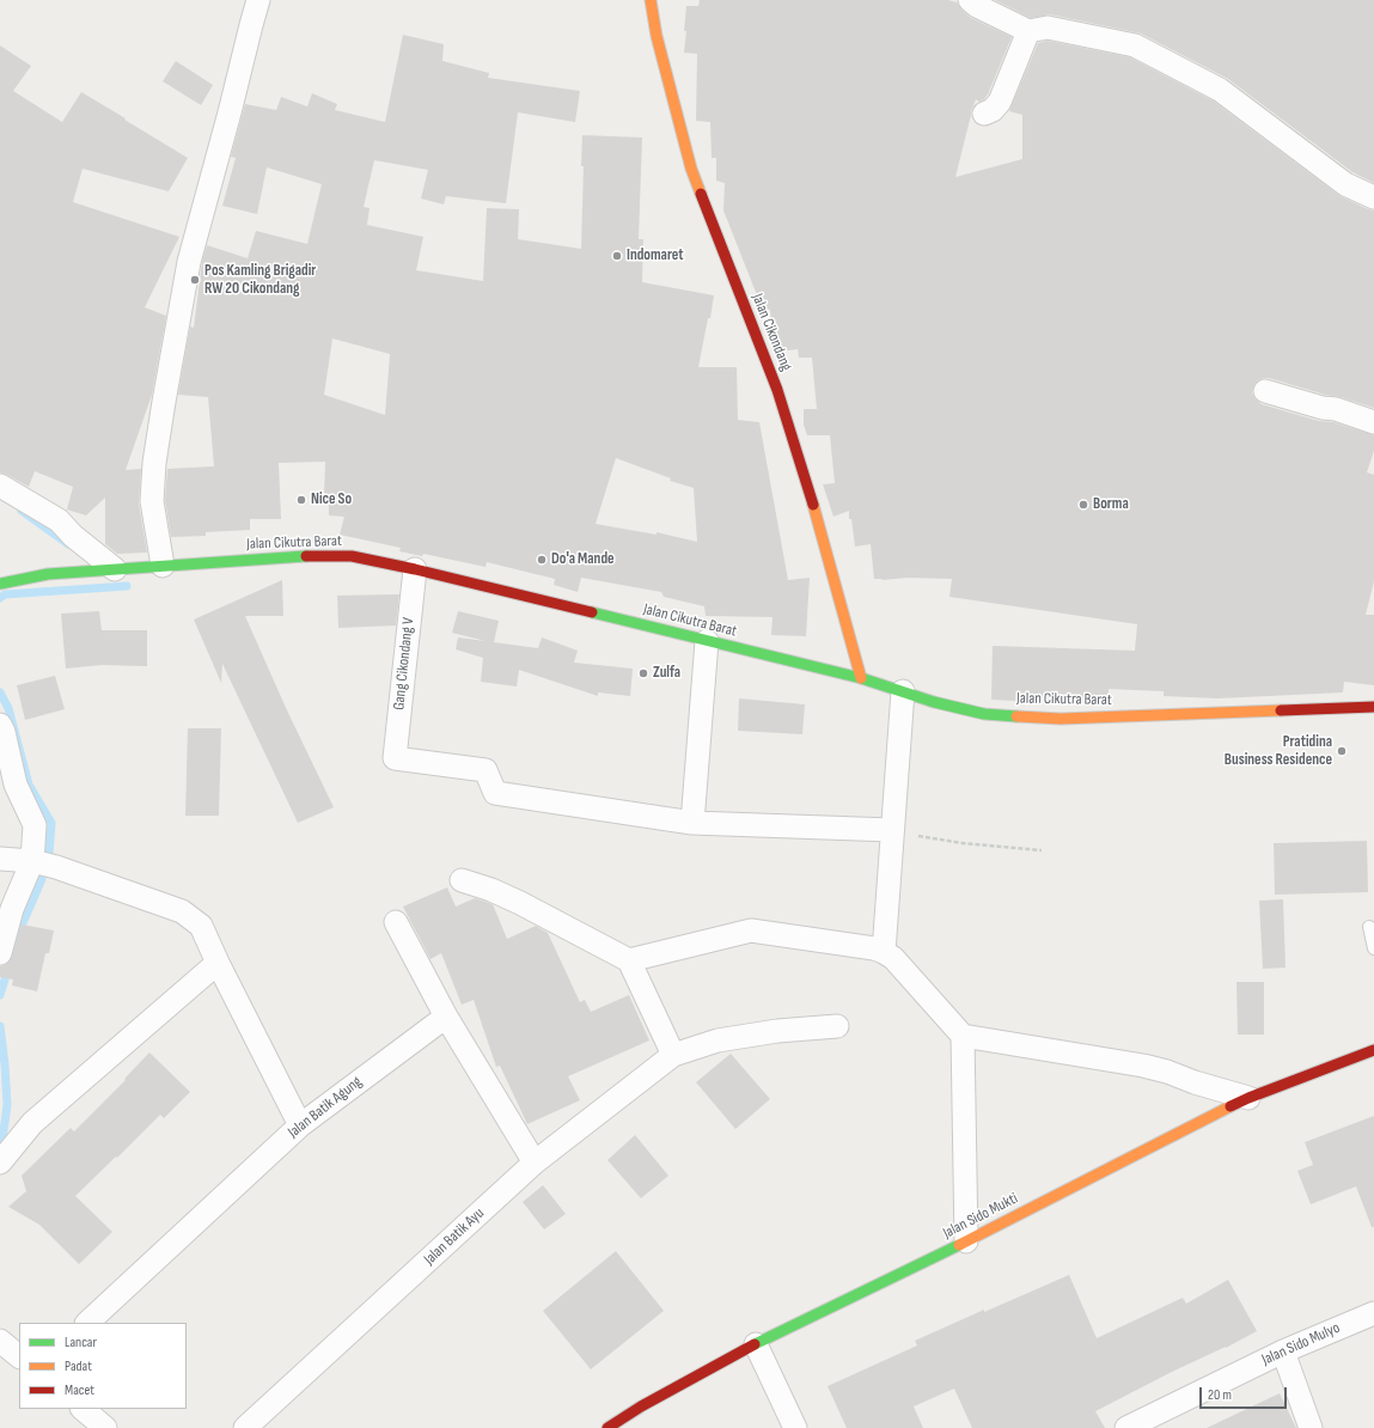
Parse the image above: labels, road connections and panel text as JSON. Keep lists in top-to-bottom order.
{
  "streets": {
    "street": [
      "Jalan Cikondang",
      "Jalan Cikutra Barat",
      "Gang Cikondang V",
      "Jalan Batik Agung",
      "Jalan Sido Mukti",
      "Jalan Batik Ayu",
      "Jalan Sido Mulyo"
    ]
  },
  "crossings": [
    ["Jalan Cikondang", "Jalan Cikutra Barat"],
    ["Jalan Cikutra Barat", "Gang Cikondang V"]
  ],
  "places": [
    "Indomaret",
    "Pos Kamling Brigadir RW 20 Cikondang",
    "Nice So",
    "Borma",
    "Do'a Mande",
    "Zulfa",
    "Pratidina Business Residence"
  ],
  "legend": ["Lancar", "Padat", "Macet"],
  "scale_bar": "20 m"
}
